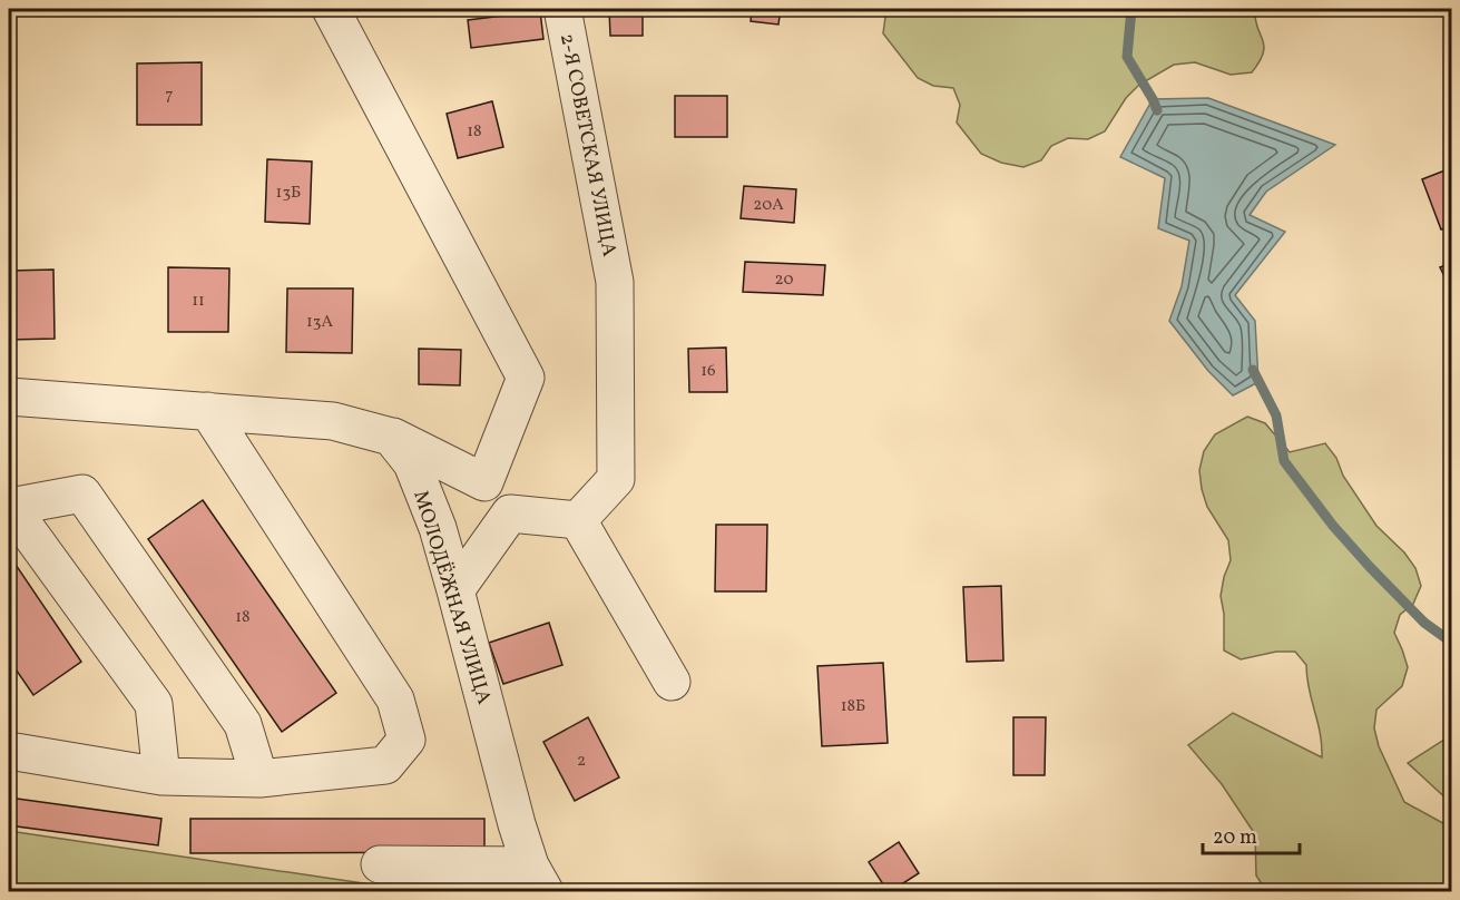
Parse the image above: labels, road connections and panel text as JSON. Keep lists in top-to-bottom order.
{
  "streets": {
    "street": ["2-Я СОВЕТСКАЯ УЛИЦА", "МОЛОДЁЖНАЯ УЛИЦА"]
  },
  "house_numbers": [
    "7",
    "18",
    "13Б",
    "20А",
    "20",
    "11",
    "13А",
    "16",
    "18",
    "18Б",
    "2"
  ],
  "scale_bar": "20 m"
}
